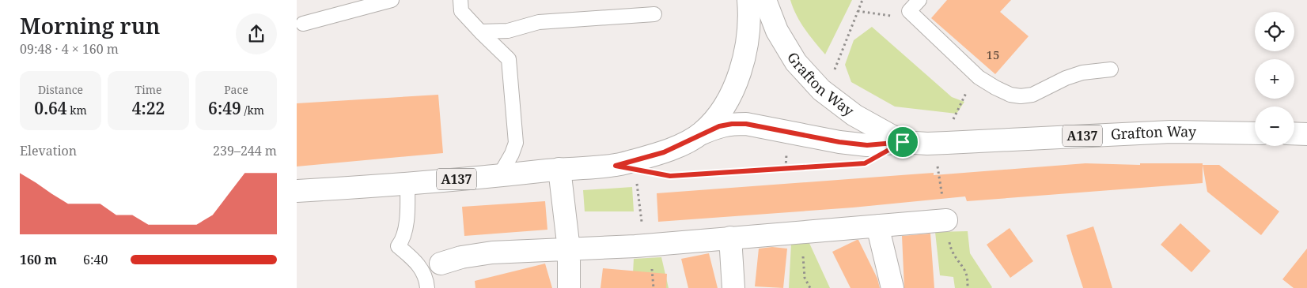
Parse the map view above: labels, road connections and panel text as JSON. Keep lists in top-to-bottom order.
{
  "streets": {
    "main road": ["Grafton Way", "A137"]
  },
  "crossings": [
    ["Grafton Way", "A137"]
  ],
  "house_numbers": ["15"],
  "page": {
    "heading": ["Morning run", "09:48 · 4 × 160 m"],
    "map_buttons": ["+", "−"],
    "stats": [
      ["Distance", "0.64 km"],
      ["Time", "4:22"],
      ["Pace", "6:49 /km"]
    ],
    "chart": ["Elevation", "239–244 m"],
    "list": [
      {
        "name": "160 m",
        "note": "6:40"
      }
    ]
  }
}
